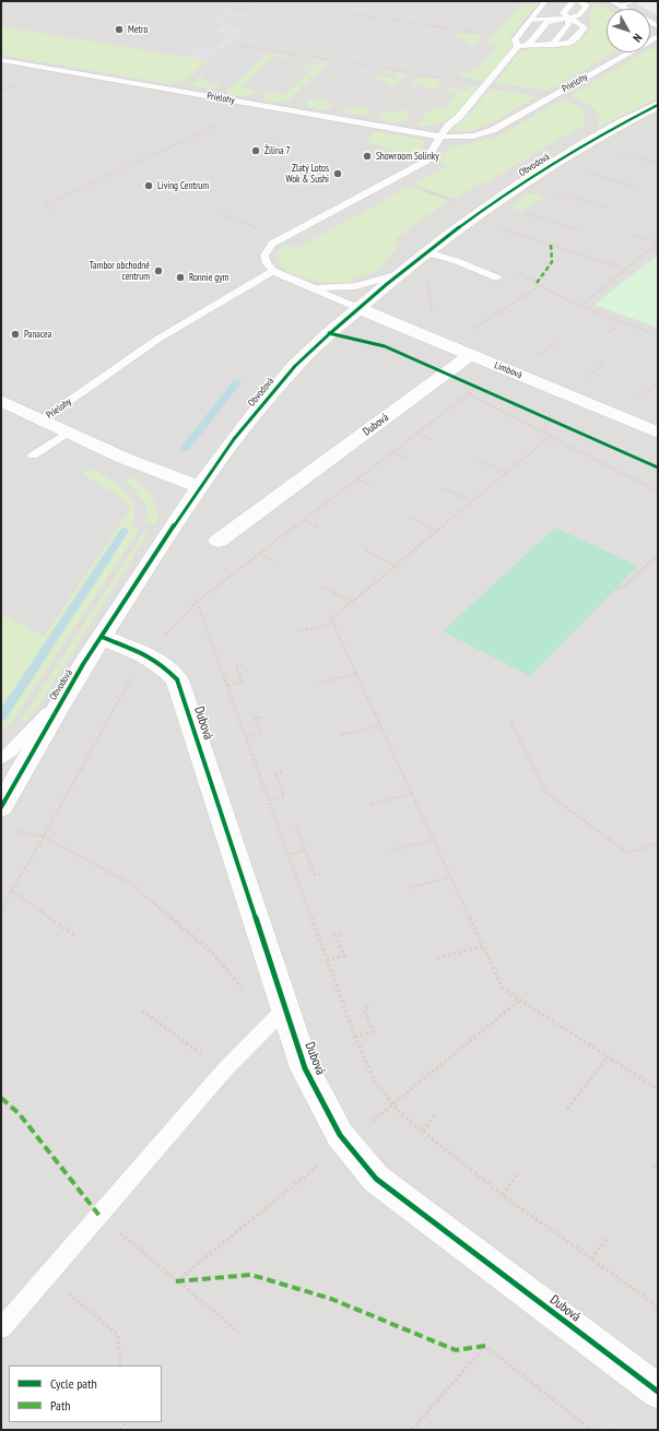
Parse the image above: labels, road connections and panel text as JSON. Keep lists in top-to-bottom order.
{
  "streets": {
    "street": [
      "Prielohy",
      "Obvodová",
      "Limbová",
      "Dubová"
    ]
  },
  "crossings": [
    ["Prielohy", "Obvodová"],
    ["Obvodová", "Limbová"],
    ["Obvodová", "Dubová"],
    ["Limbová", "Dubová"]
  ],
  "places": [
    "Metro",
    "Žilina 7",
    "Showroom Solinky",
    "Zlatý Lotos Wok & Sushi",
    "Living Centrum",
    "Tambor obchodné centrum",
    "Ronnie gym",
    "Panacea"
  ],
  "legend": ["Cycle path", "Path"],
  "north": "bottom right"
}
